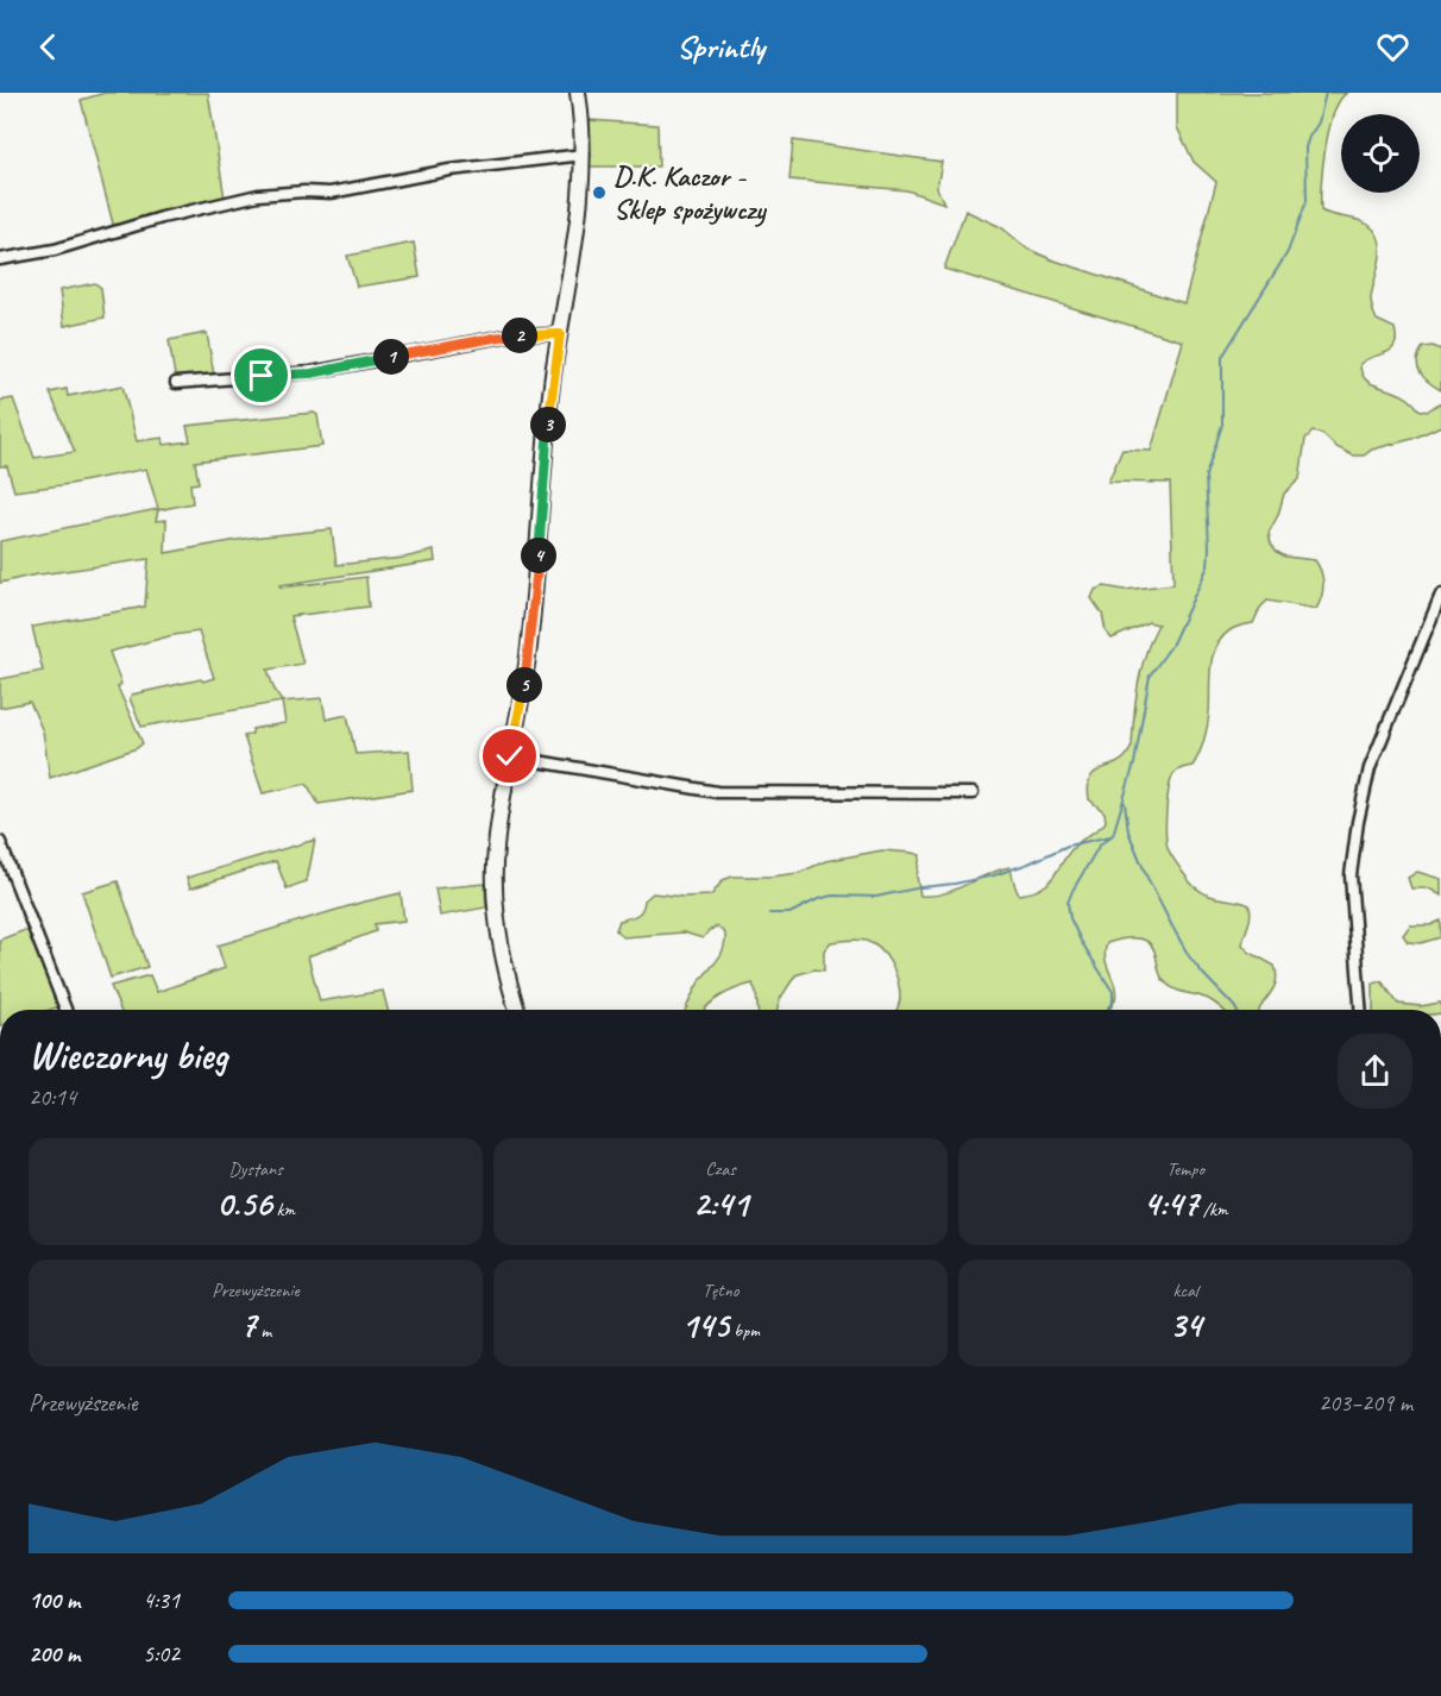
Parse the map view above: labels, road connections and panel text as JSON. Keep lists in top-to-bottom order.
{
  "places": ["D.K. Kaczor - Sklep spożywczy"],
  "page": {
    "header": "Sprintly",
    "pins": [
      "2",
      "1",
      "3",
      "4",
      "5"
    ],
    "heading": ["Wieczorny bieg", "20:14"],
    "stats": [
      ["Dystans", "0.56 km"],
      ["Czas", "2:41"],
      ["Tempo", "4:47 /km"],
      ["Przewyższenie", "7 m"],
      ["Tętno", "145 bpm"],
      ["kcal", "34"]
    ],
    "chart": ["Przewyższenie", "203–209 m"],
    "list": [
      {
        "name": "100 m",
        "note": "4:31"
      },
      {
        "name": "200 m",
        "note": "5:02"
      }
    ]
  }
}
